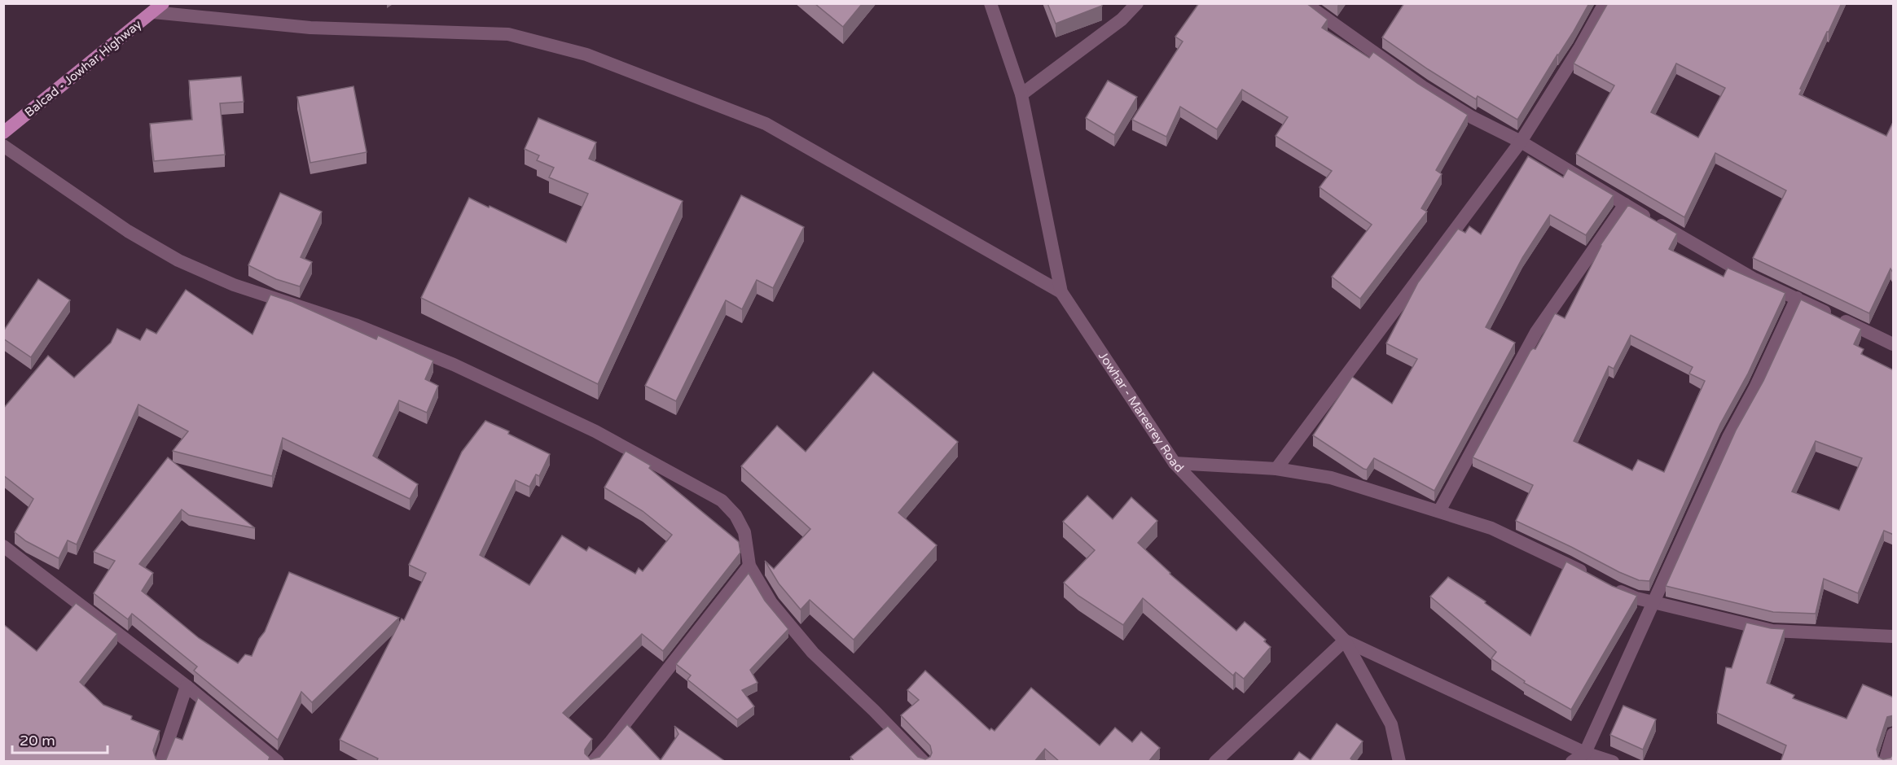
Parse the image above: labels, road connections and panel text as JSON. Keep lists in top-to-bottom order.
{
  "streets": {
    "main road": ["Balcad - Jowhar Highway"],
    "street": ["Jowhar - Mareerey Road"]
  },
  "scale_bar": "20 m"
}
